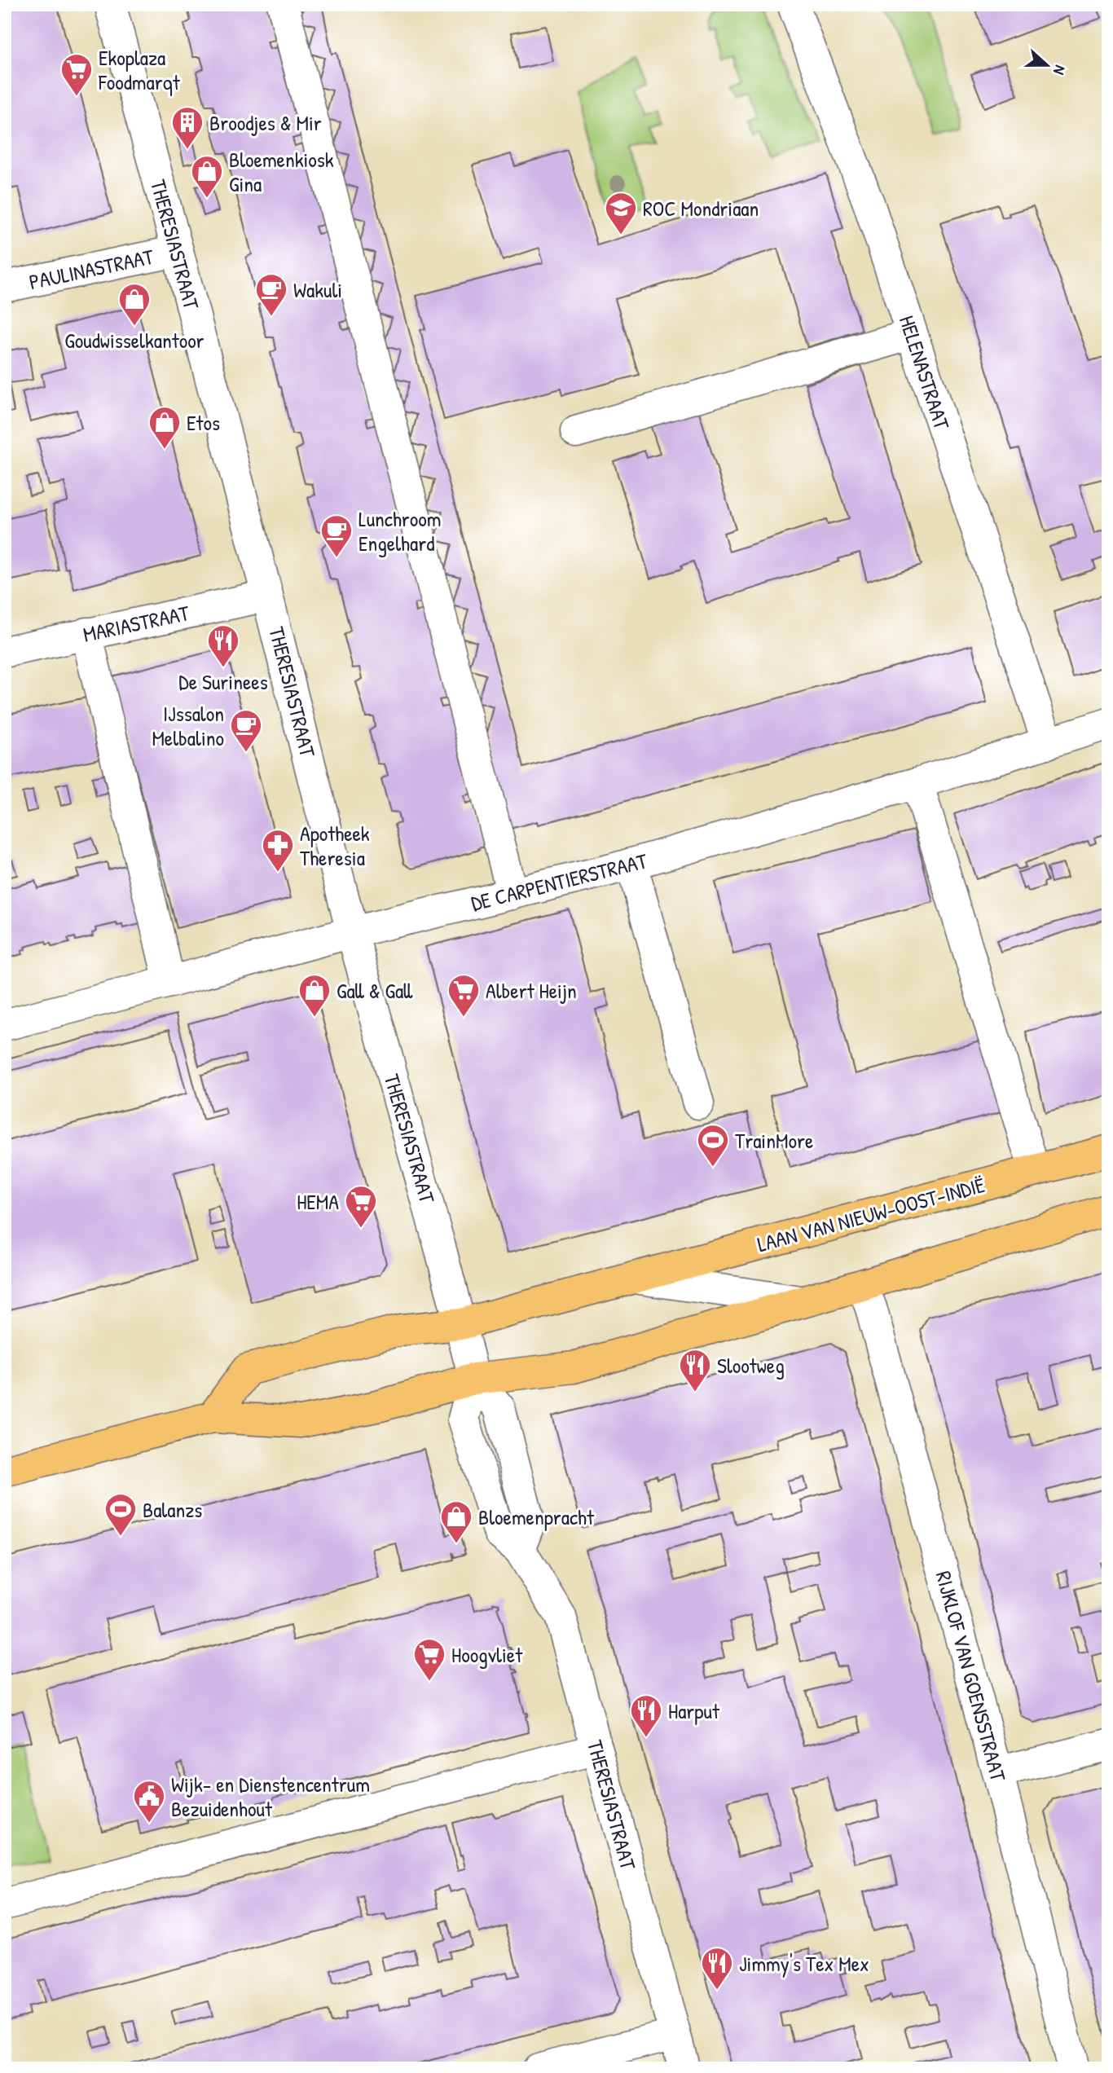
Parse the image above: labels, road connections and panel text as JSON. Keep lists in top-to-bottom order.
{
  "streets": {
    "main road": ["LAAN VAN NIEUW-OOST-INDIË"],
    "street": [
      "THERESIASTRAAT",
      "PAULINASTRAAT",
      "HELENASTRAAT",
      "MARIASTRAAT",
      "DE CARPENTIERSTRAAT",
      "RIJKLOF VAN GOENSSTRAAT"
    ]
  },
  "crossings": [
    ["THERESIASTRAAT", "PAULINASTRAAT"],
    ["THERESIASTRAAT", "MARIASTRAAT"],
    ["THERESIASTRAAT", "DE CARPENTIERSTRAAT"],
    ["THERESIASTRAAT", "LAAN VAN NIEUW-OOST-INDIË"],
    ["HELENASTRAAT", "DE CARPENTIERSTRAAT"],
    ["LAAN VAN NIEUW-OOST-INDIË", "RIJKLOF VAN GOENSSTRAAT"]
  ],
  "places": {
    "supermarket": [
      "Ekoplaza Foodmarqt",
      "Albert Heijn",
      "HEMA",
      "Hoogvliet"
    ],
    "building": ["Broodjes & Mir"],
    "shop": [
      "Bloemenkiosk Gina",
      "Goudwisselkantoor",
      "Etos",
      "Gall & Gall",
      "Bloemenpracht"
    ],
    "school or university": ["ROC Mondriaan"],
    "cafe": ["Wakuli", "Lunchroom Engelhard", "IJssalon Melbalino"],
    "restaurant": [
      "De Surinees",
      "Slootweg",
      "Harput",
      "Jimmy's Tex Mex"
    ],
    "pharmacy": ["Apotheek Theresia"],
    "sports": ["TrainMore", "Balanzs"],
    "public building": ["Wijk- en Dienstencentrum Bezuidenhout"]
  },
  "north": "right"
}
